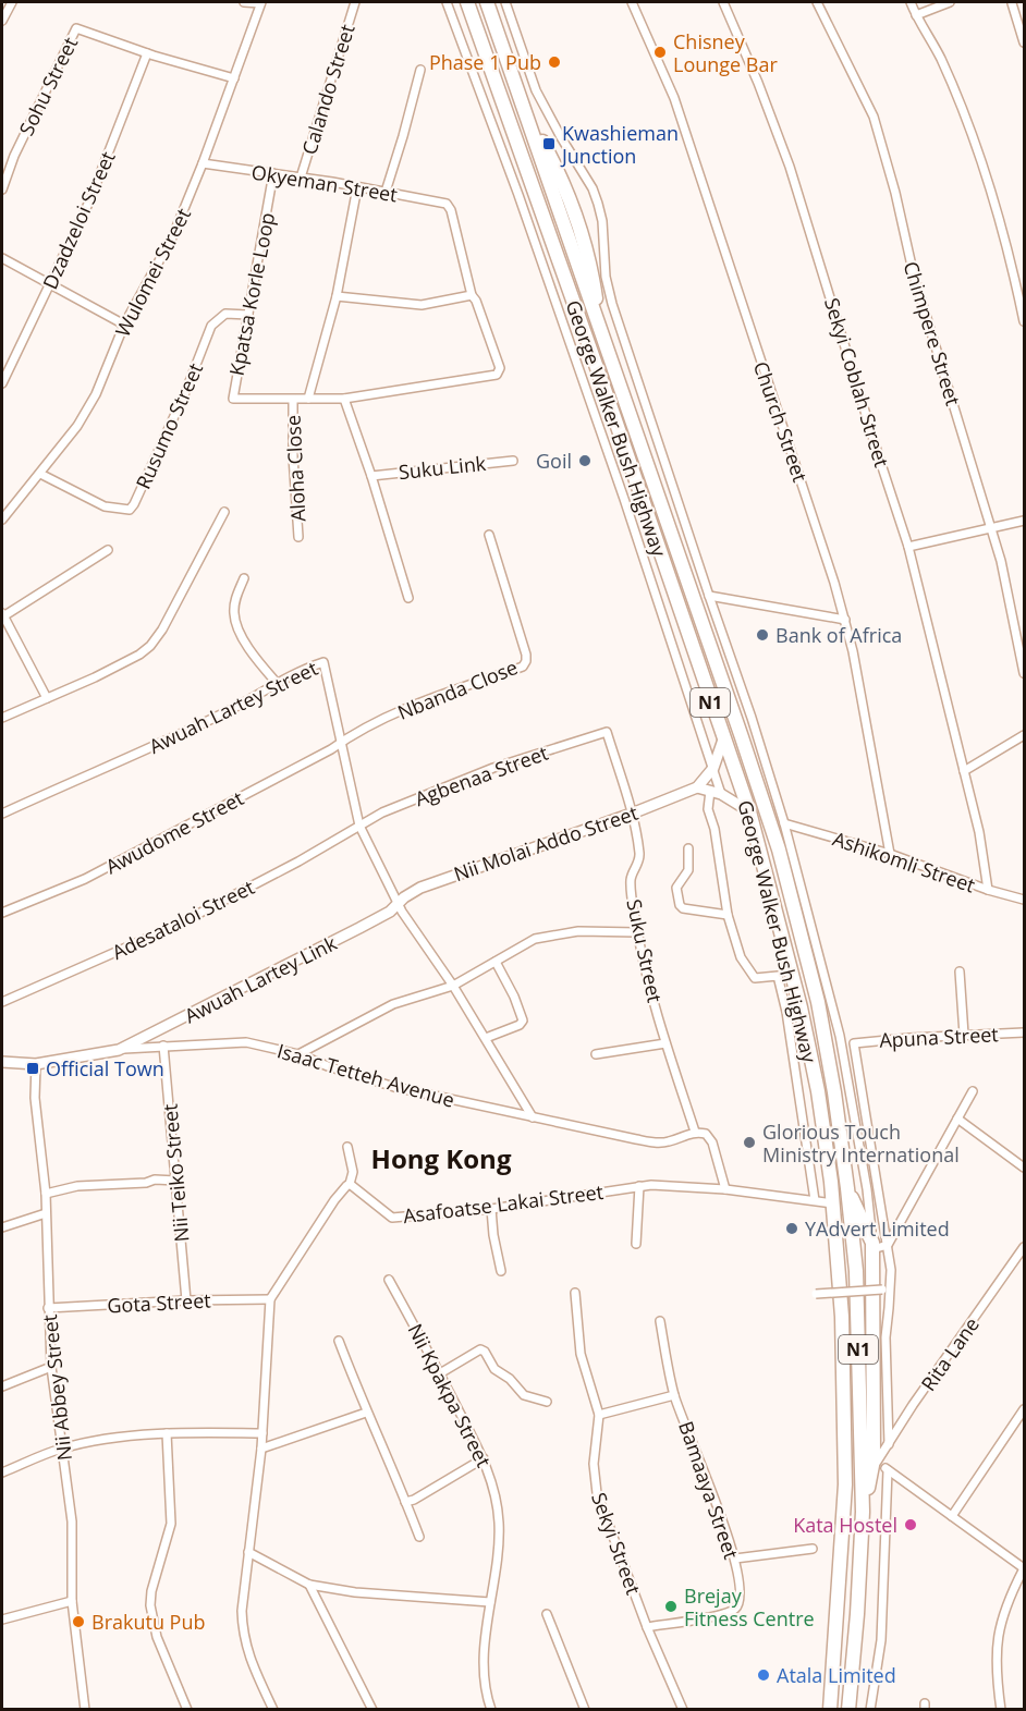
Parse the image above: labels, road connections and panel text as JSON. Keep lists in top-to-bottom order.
{
  "streets": {
    "highway": ["George Walker Bush Highway", "N1"],
    "street": [
      "Sohu Street",
      "Calando Street",
      "Okyeman Street",
      "Dzadzeloi Street",
      "Wulomei Street",
      "Kpatsa Korle Loop",
      "Chimpere Street",
      "Sekyi Coblah Street",
      "Church Street",
      "Rusumo Street",
      "Suku Link",
      "Aloha Close",
      "Nbanda Close",
      "Awuah Lartey Street",
      "Agbenaa Street",
      "Awudome Street",
      "Nii Molai Addo Street",
      "Ashikomli Street",
      "Adesataloi Street",
      "Suku Street",
      "Awuah Lartey Link",
      "Apuna Street",
      "Isaac Tetteh Avenue",
      "Nii Teiko Street",
      "Asafoatse Lakai Street",
      "Gota Street",
      "Rita Lane",
      "Nii Abbey Street",
      "Nii Kpakpa Street",
      "Bamaaya Street",
      "Sekyi Street"
    ]
  },
  "crossings": [
    ["Sohu Street", "Dzadzeloi Street"],
    ["Sohu Street", "Wulomei Street"],
    ["Calando Street", "Okyeman Street"],
    ["Okyeman Street", "Wulomei Street"],
    ["Okyeman Street", "Kpatsa Korle Loop"],
    ["Wulomei Street", "Rusumo Street"],
    ["Kpatsa Korle Loop", "Rusumo Street"],
    ["Kpatsa Korle Loop", "Aloha Close"],
    ["Sekyi Coblah Street", "Ashikomli Street"],
    ["Church Street", "Ashikomli Street"],
    ["George Walker Bush Highway", "Nii Molai Addo Street"],
    ["George Walker Bush Highway", "Asafoatse Lakai Street"],
    ["Nbanda Close", "Awuah Lartey Street"],
    ["Nbanda Close", "Awudome Street"],
    ["Awuah Lartey Street", "Agbenaa Street"],
    ["Awuah Lartey Street", "Awudome Street"],
    ["Awuah Lartey Street", "Nii Molai Addo Street"],
    ["Awuah Lartey Street", "Adesataloi Street"],
    ["Awuah Lartey Street", "Awuah Lartey Link"],
    ["Awuah Lartey Street", "Isaac Tetteh Avenue"],
    ["Agbenaa Street", "Adesataloi Street"],
    ["Agbenaa Street", "Suku Street"],
    ["Nii Molai Addo Street", "Suku Street"],
    ["Nii Molai Addo Street", "Awuah Lartey Link"],
    ["Suku Street", "Isaac Tetteh Avenue"],
    ["Awuah Lartey Link", "Isaac Tetteh Avenue"],
    ["Isaac Tetteh Avenue", "Nii Teiko Street"],
    ["Isaac Tetteh Avenue", "Nii Abbey Street"],
    ["Nii Teiko Street", "Gota Street"],
    ["Gota Street", "Nii Abbey Street"],
    ["Bamaaya Street", "Sekyi Street"]
  ],
  "districts": ["Hong Kong"],
  "places": {
    "other": [
      "Chisney Lounge Bar",
      "Phase 1 Pub",
      "Goil",
      "Bank of Africa",
      "Glorious Touch Ministry International",
      "YAdvert Limited",
      "Kata Hostel",
      "Brejay Fitness Centre",
      "Brakutu Pub",
      "Atala Limited"
    ],
    "transit": ["Kwashieman Junction", "Official Town"]
  }
}
